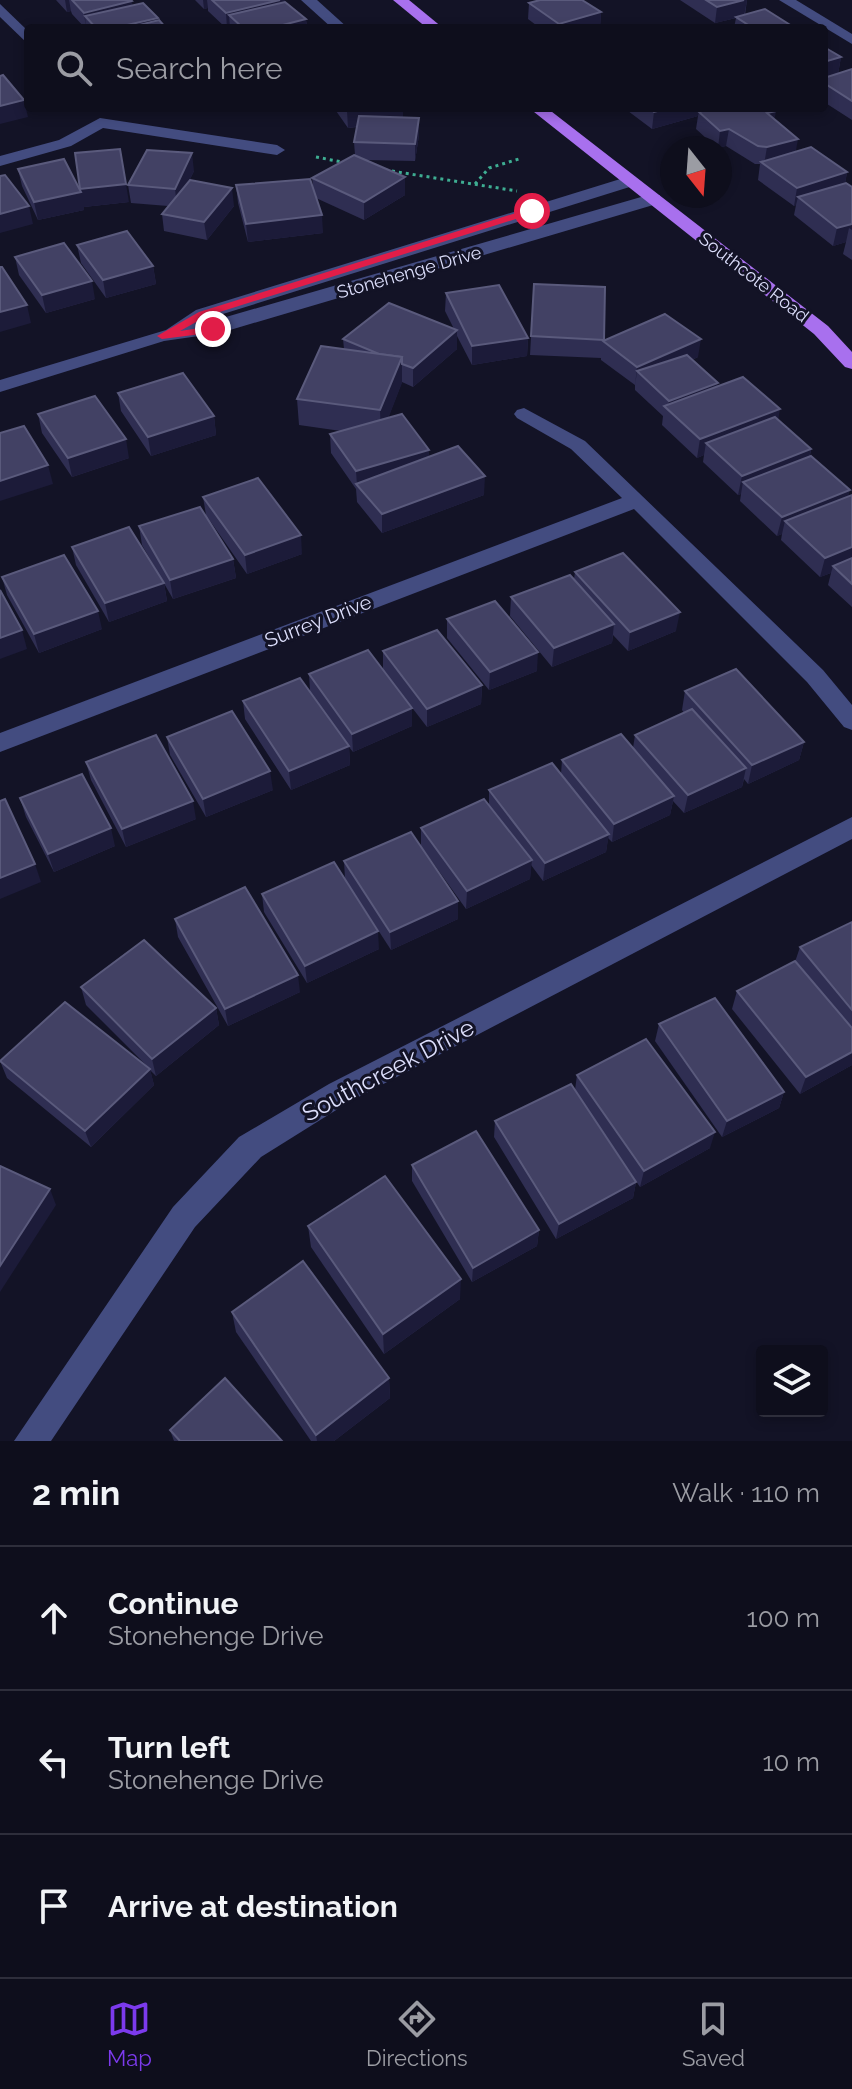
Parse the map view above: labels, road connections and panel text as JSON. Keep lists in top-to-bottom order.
{
  "streets": {
    "main road": ["Southcote Road"],
    "street": ["Stonehenge Drive", "Surrey Drive", "Southcreek Drive"]
  },
  "crossings": [
    ["Stonehenge Drive", "Southcote Road"]
  ],
  "north": "bottom",
  "page": {
    "search": "Search here",
    "heading": ["2 min", "Walk · 110 m"],
    "list": [
      ["Continue", "Stonehenge Drive", "100 m"],
      ["Turn left", "Stonehenge Drive", "10 m"],
      "Arrive at destination"
    ],
    "nav": ["Map", "Directions", "Saved"]
  }
}
